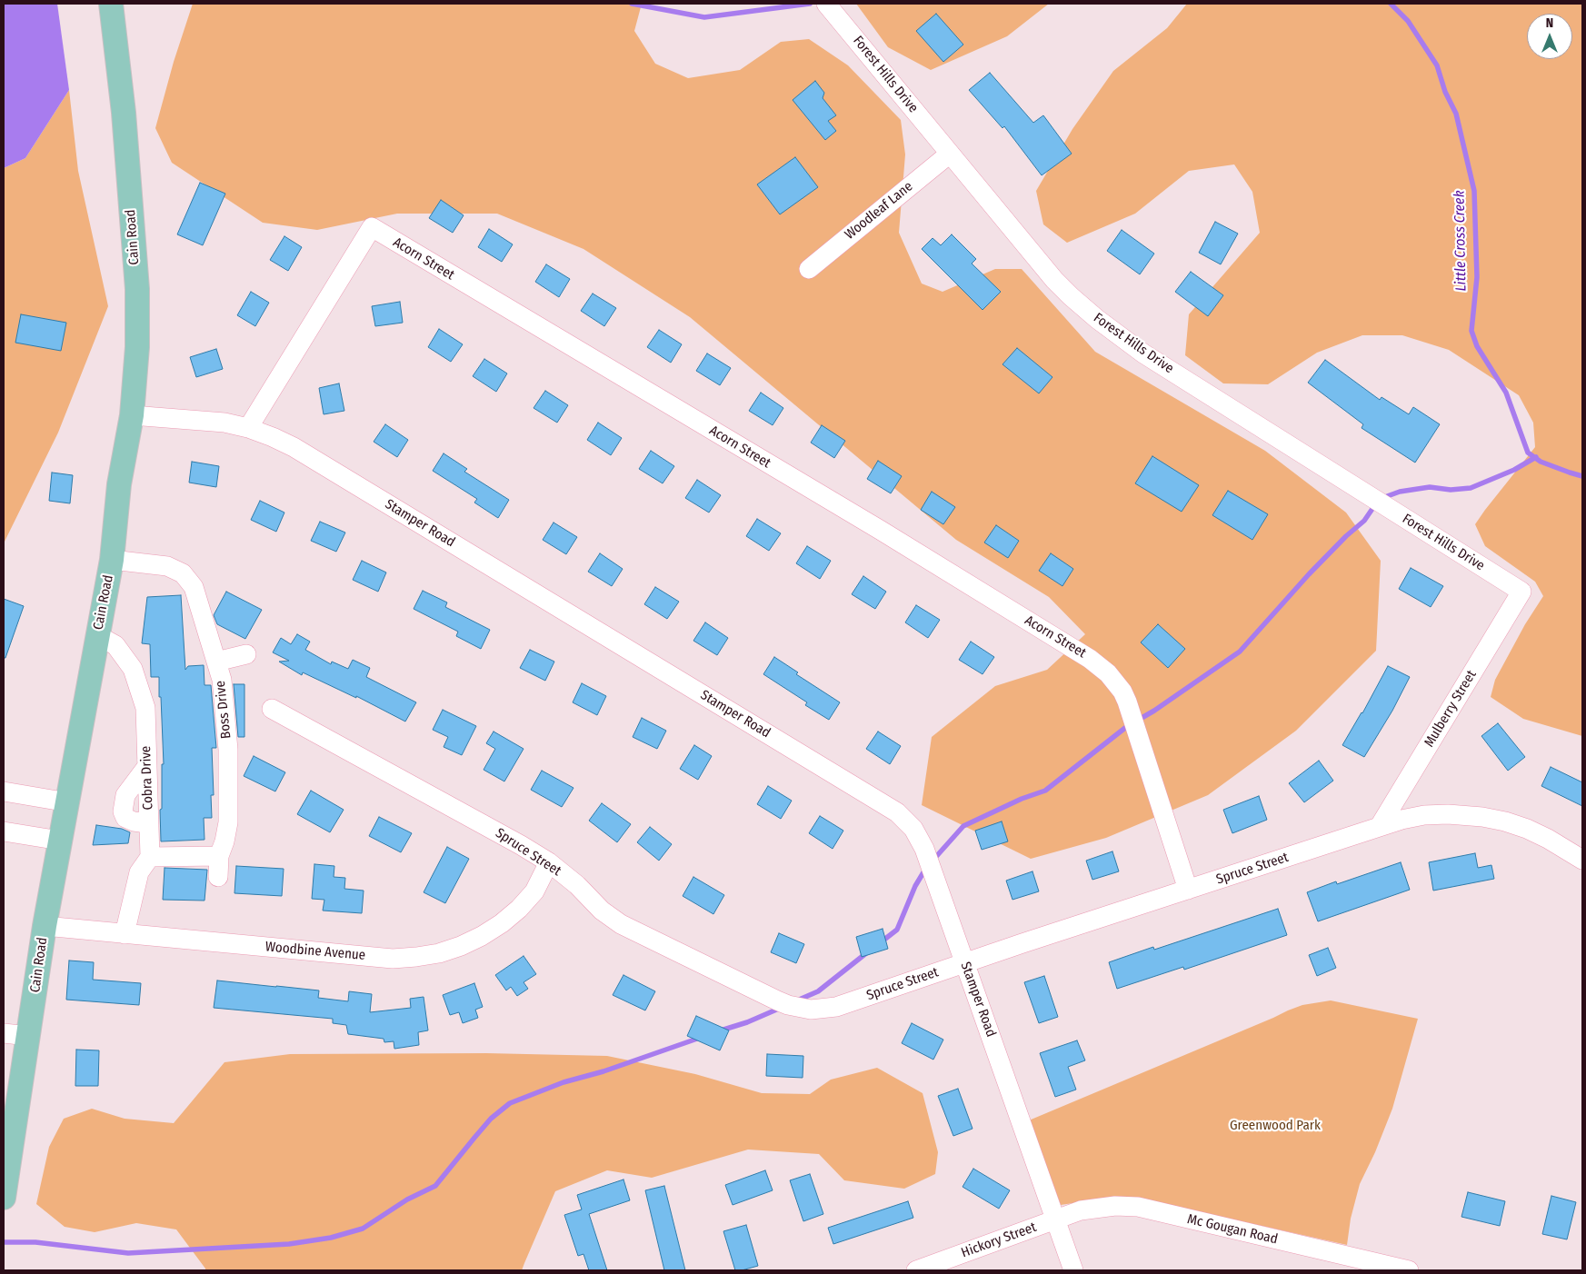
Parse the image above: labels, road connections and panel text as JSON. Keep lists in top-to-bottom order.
{
  "streets": {
    "main road": ["Cain Road"],
    "street": [
      "Forest Hills Drive",
      "Woodleaf Lane",
      "Acorn Street",
      "Stamper Road",
      "Mulberry Street",
      "Boss Drive",
      "Cobra Drive",
      "Spruce Street",
      "Woodbine Avenue",
      "Mc Gougan Road",
      "Hickory Street"
    ]
  },
  "crossings": [
    ["Forest Hills Drive", "Woodleaf Lane"],
    ["Forest Hills Drive", "Mulberry Street"],
    ["Cain Road", "Stamper Road"],
    ["Cain Road", "Boss Drive"],
    ["Cain Road", "Cobra Drive"],
    ["Cain Road", "Woodbine Avenue"],
    ["Acorn Street", "Stamper Road"],
    ["Acorn Street", "Spruce Street"],
    ["Stamper Road", "Spruce Street"],
    ["Stamper Road", "Mc Gougan Road"],
    ["Stamper Road", "Hickory Street"],
    ["Mulberry Street", "Spruce Street"],
    ["Spruce Street", "Woodbine Avenue"],
    ["Mc Gougan Road", "Hickory Street"]
  ],
  "water": ["Little Cross Creek"],
  "parks": ["Greenwood Park"],
  "north": "top"
}
